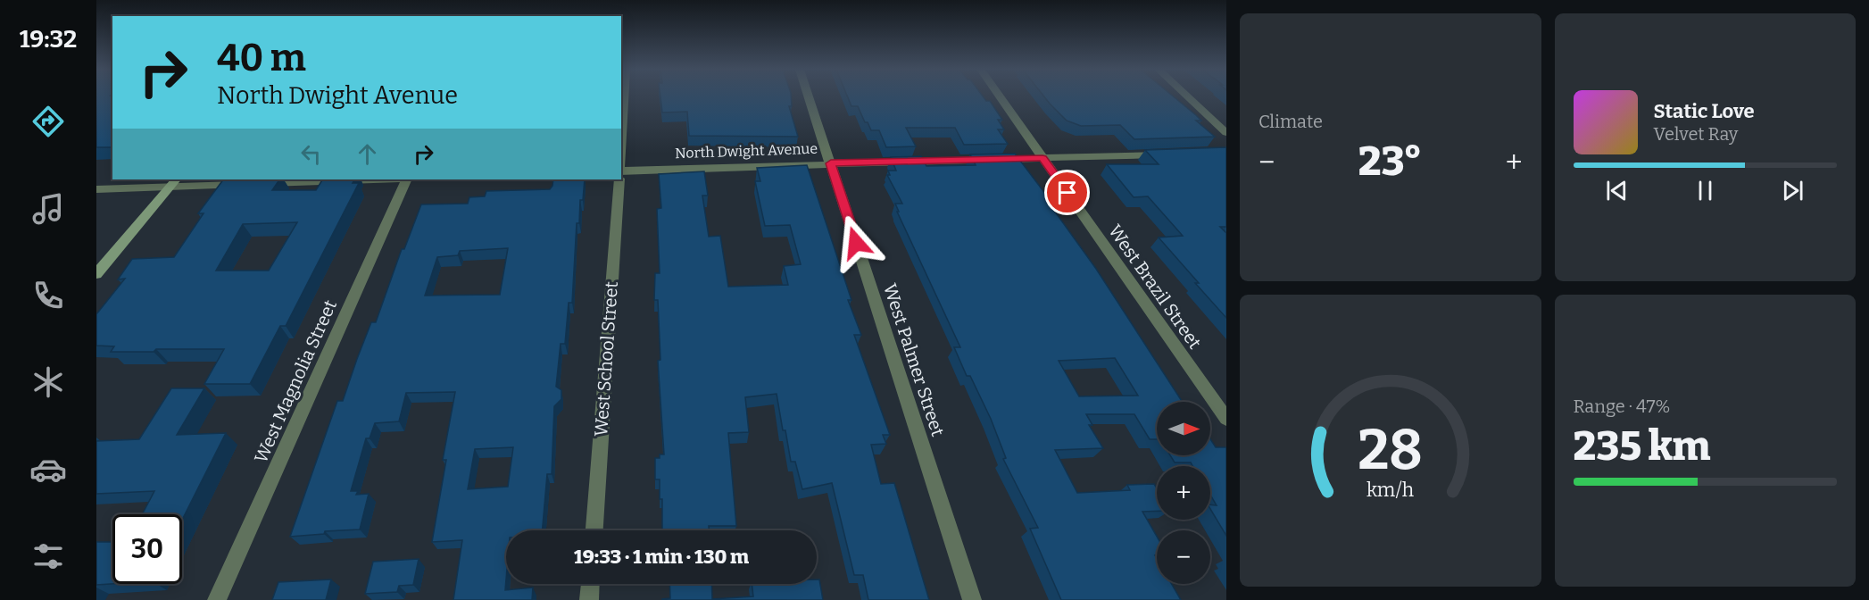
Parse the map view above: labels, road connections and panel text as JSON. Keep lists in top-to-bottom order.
{
  "streets": {
    "street": [
      "North Dwight Avenue",
      "West Brazil Street",
      "West School Street",
      "West Palmer Street",
      "West Magnolia Street"
    ]
  },
  "crossings": [
    ["North Dwight Avenue", "West Brazil Street"],
    ["North Dwight Avenue", "West Palmer Street"]
  ],
  "north": "right",
  "page": {
    "tabs": "19:32",
    "tile": [
      "Climate",
      ["Range · 47%", "235 km"]
    ],
    "turn": ["40 m", "North Dwight Avenue"],
    "song": ["Static Love", "Velvet Ray"],
    "heat": ["−", "23°", "+"],
    "map_buttons": ["+", "−"],
    "limit": "30",
    "trip": "19:33 · 1 min · 130 m",
    "gauge": ["28", "km/h"]
  }
}
